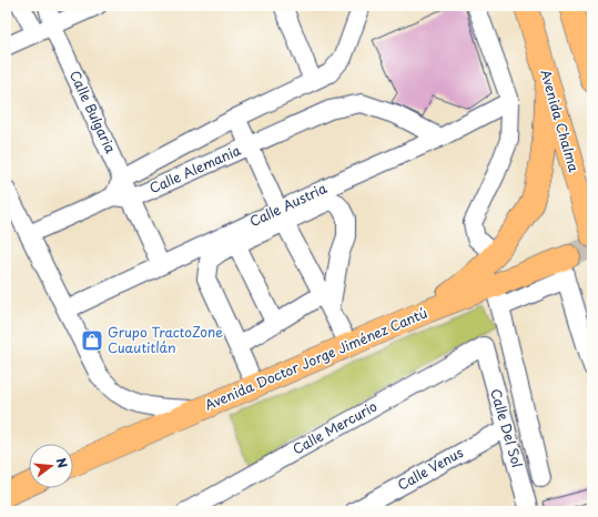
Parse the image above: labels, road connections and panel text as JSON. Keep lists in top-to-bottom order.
{
  "streets": {
    "main road": ["Avenida Chalma", "Avenida Doctor Jorge Jiménez Cantú"],
    "street": [
      "Calle Bulgaria",
      "Calle Alemania",
      "Calle Austria",
      "Calle Mercurio",
      "Calle Del Sol",
      "Calle Venus"
    ]
  },
  "crossings": [
    ["Calle Bulgaria", "Calle Alemania"],
    ["Calle Bulgaria", "Calle Austria"],
    ["Calle Alemania", "Calle Austria"],
    ["Calle Mercurio", "Calle Del Sol"],
    ["Calle Del Sol", "Calle Venus"]
  ],
  "places": {
    "shop": ["Grupo TractoZone Cuautitlán"]
  },
  "north": "right"
}
